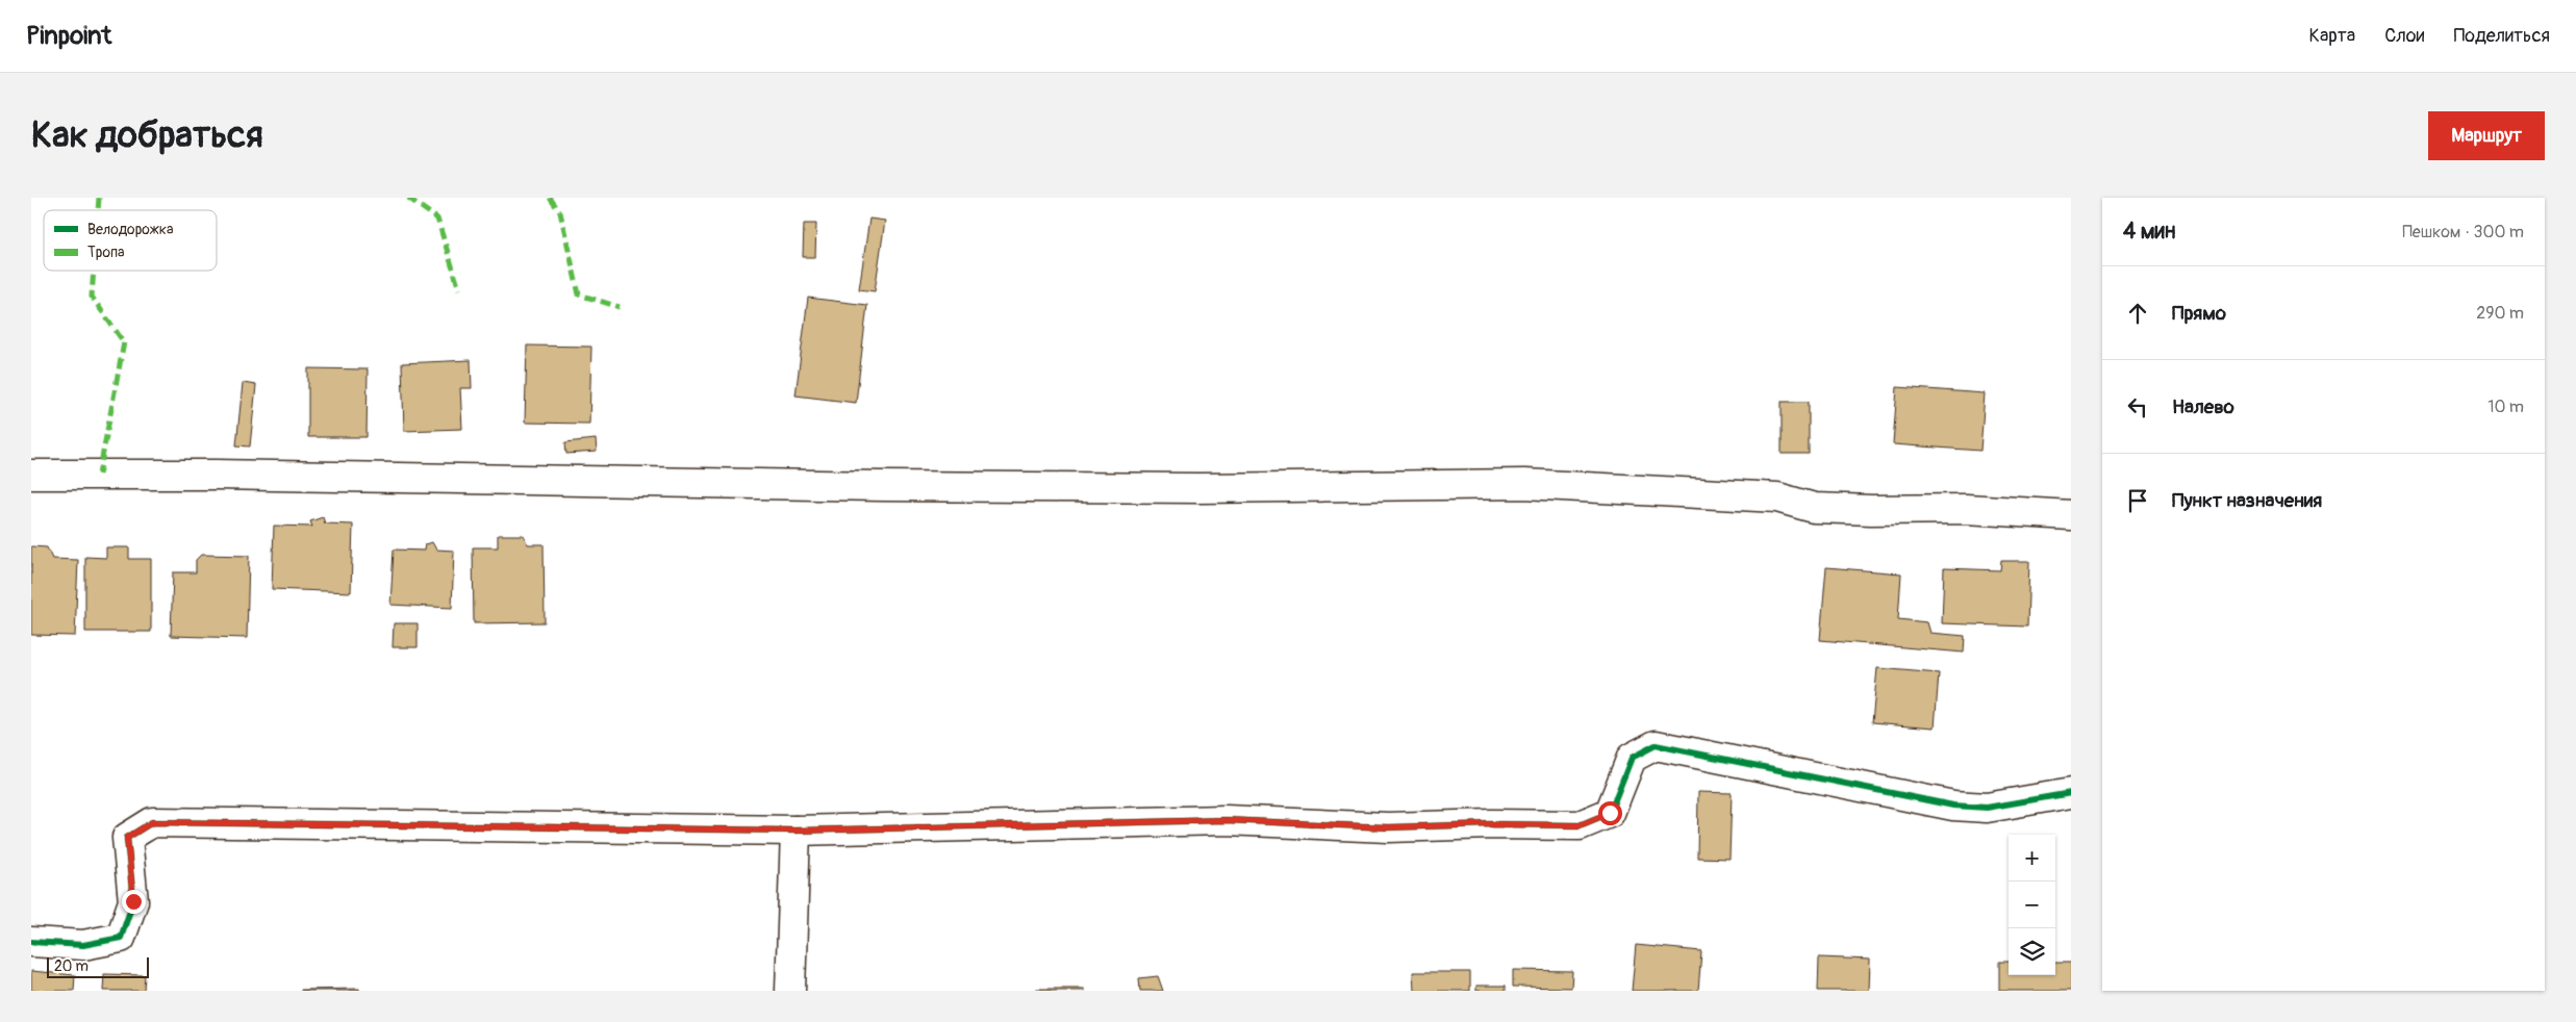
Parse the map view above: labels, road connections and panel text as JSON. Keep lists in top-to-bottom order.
{
  "legend": ["Велодорожка", "Тропа"],
  "scale_bar": "20 m",
  "page": {
    "header": "Pinpoint",
    "nav": ["Карта", "Слои", "Поделиться"],
    "buttons": "Маршрут",
    "title": "Как добраться",
    "heading": ["4 мин", "Пешком · 300 m"],
    "list": [
      ["Прямо", "290 m"],
      ["Налево", "10 m"],
      "Пункт назначения"
    ],
    "map_buttons": ["+", "−"],
    "scale": "20 m"
  }
}
